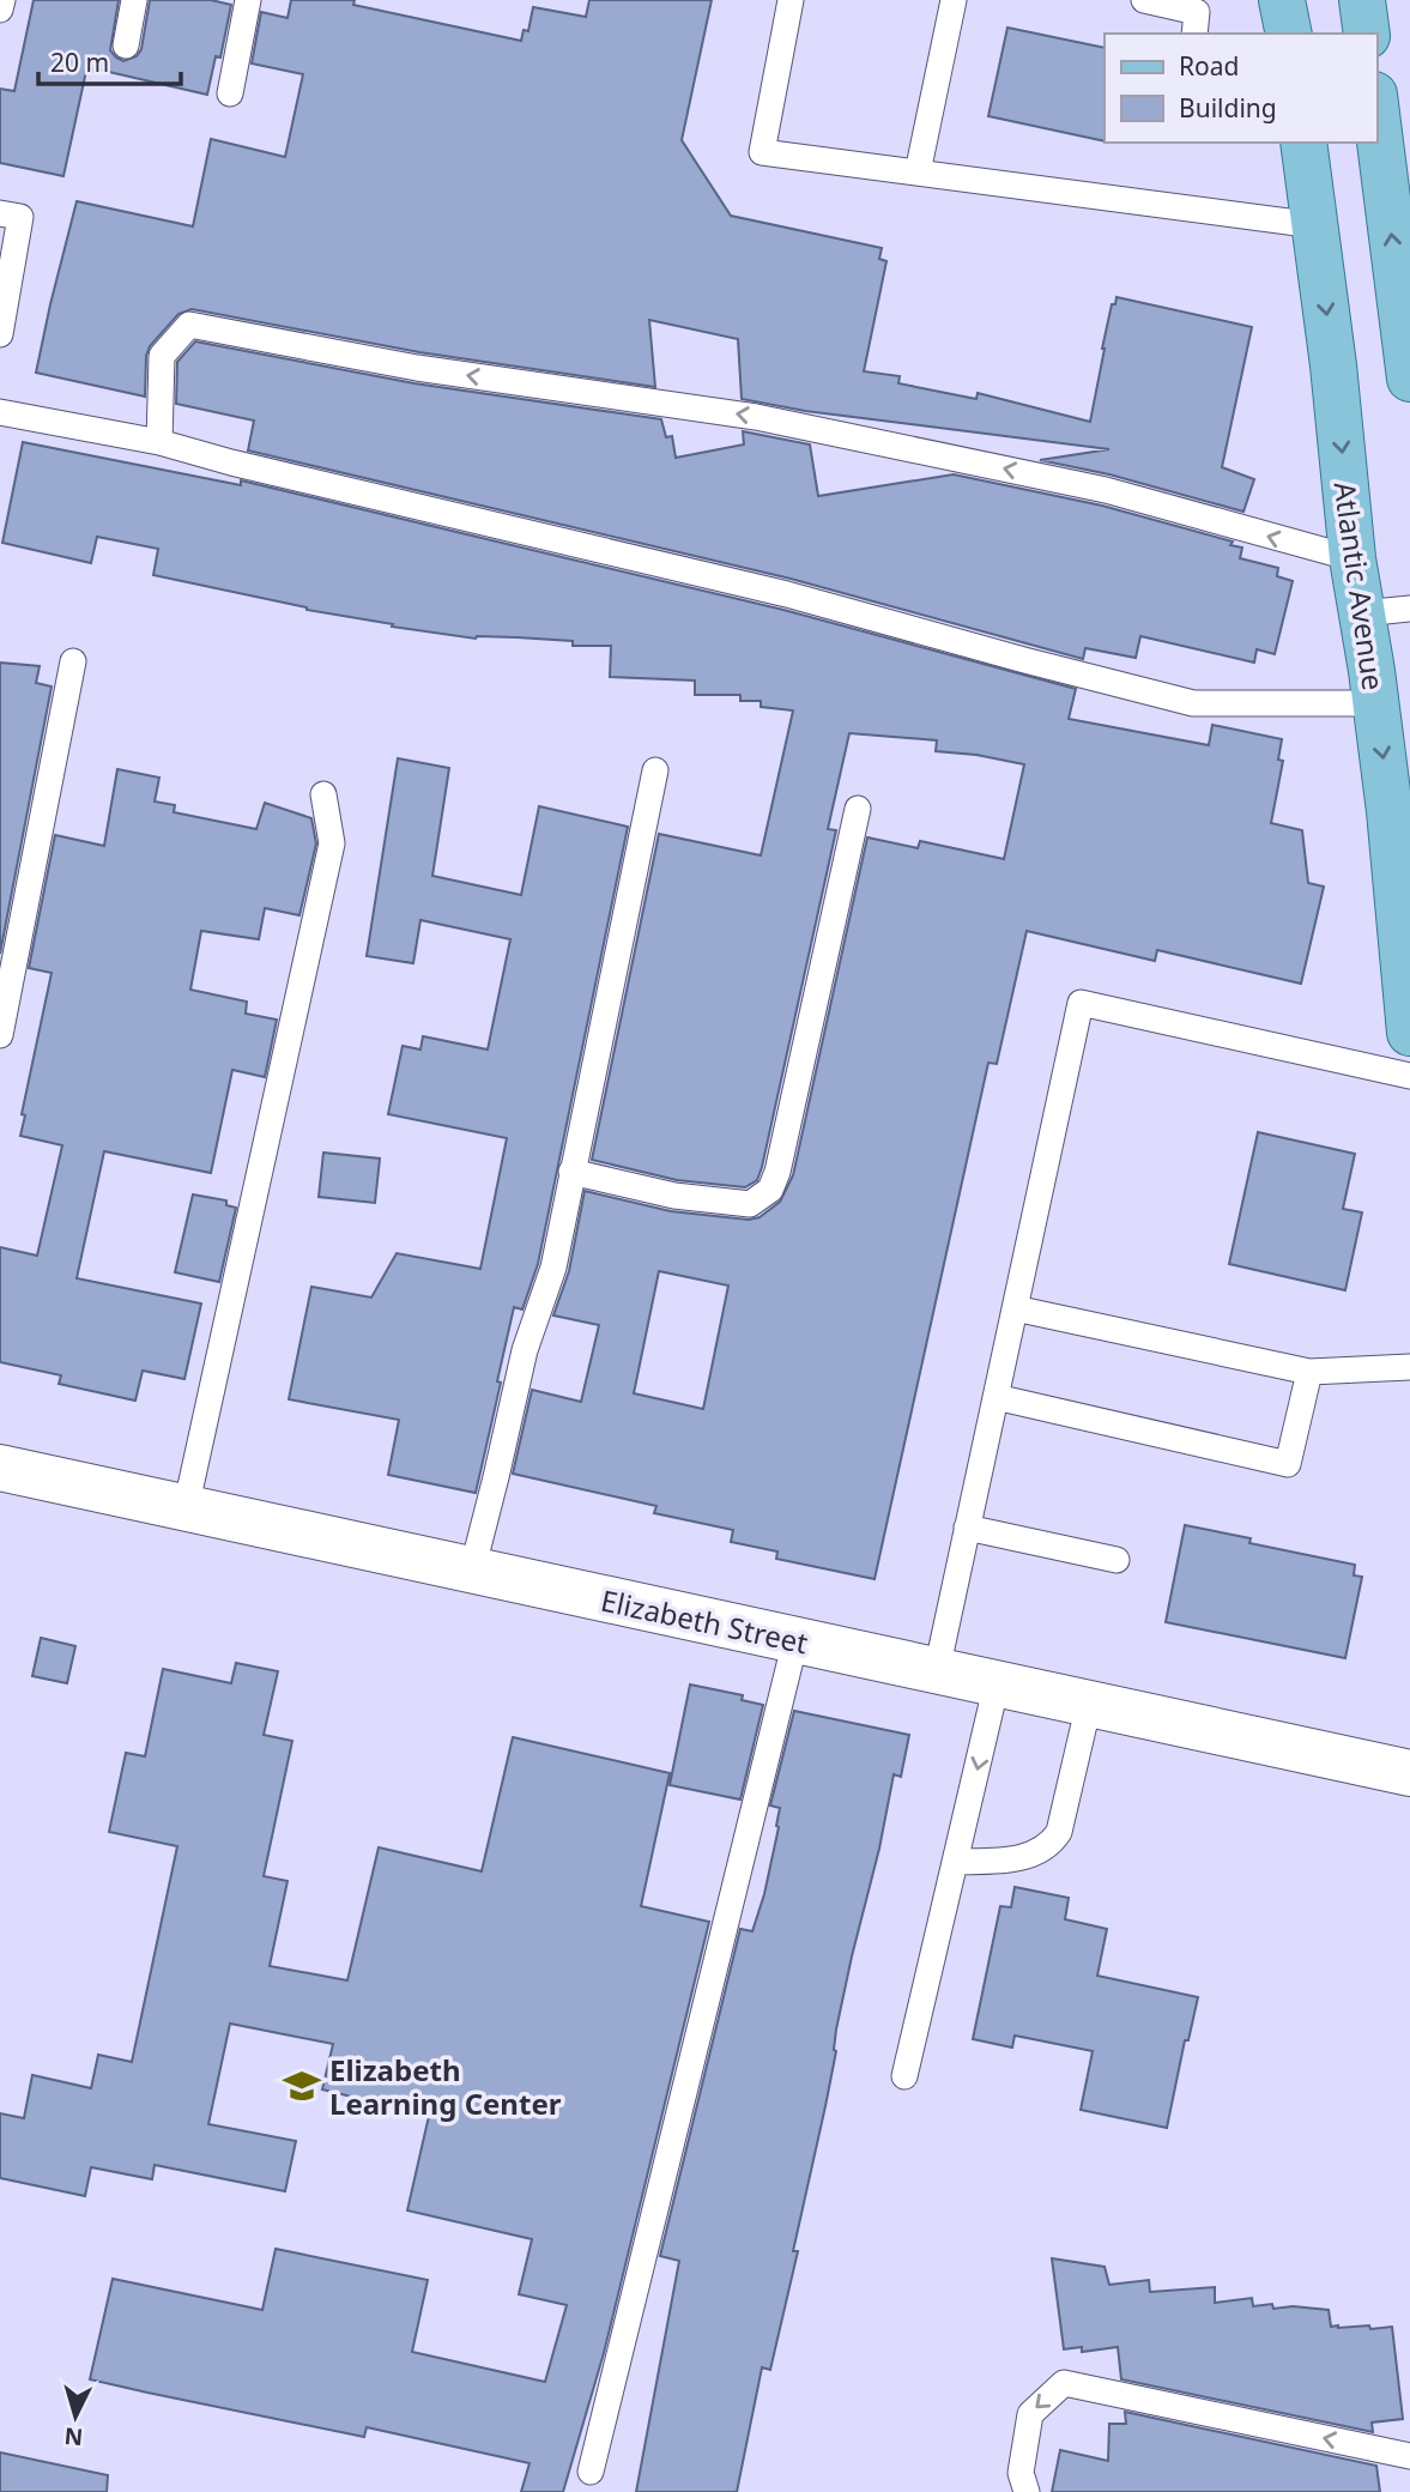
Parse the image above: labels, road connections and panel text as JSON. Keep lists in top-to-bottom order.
{
  "streets": {
    "main road": ["Atlantic Avenue"],
    "street": ["Elizabeth Street"]
  },
  "one_way": ["Atlantic Avenue"],
  "places": {
    "school or university": ["Elizabeth Learning Center"]
  },
  "legend": ["Road", "Building"],
  "scale_bar": "20 m",
  "north": "bottom"
}
